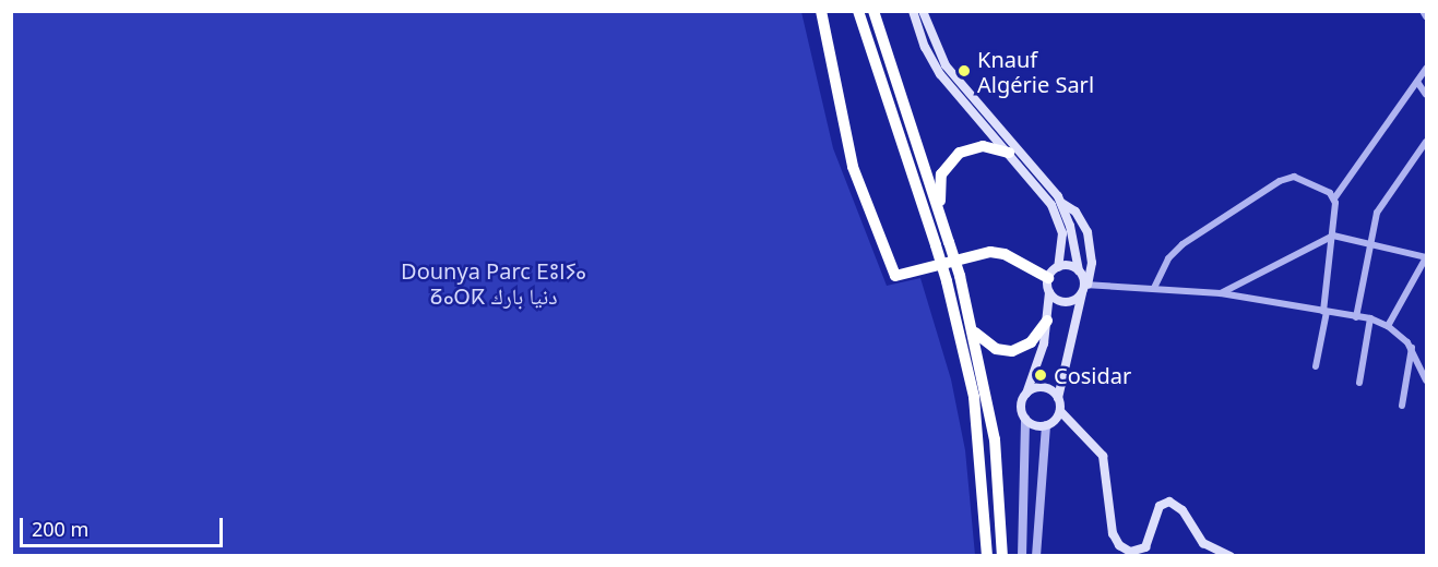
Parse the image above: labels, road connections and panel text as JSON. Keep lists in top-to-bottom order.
{
  "parks": ["Dounya Parc ⴹⵓⵏⵢⴰ ⵒⴰⵔⴽ دنيا بارك"],
  "places": ["Knauf Algérie Sarl", "Cosidar"],
  "scale_bar": "200 m"
}
